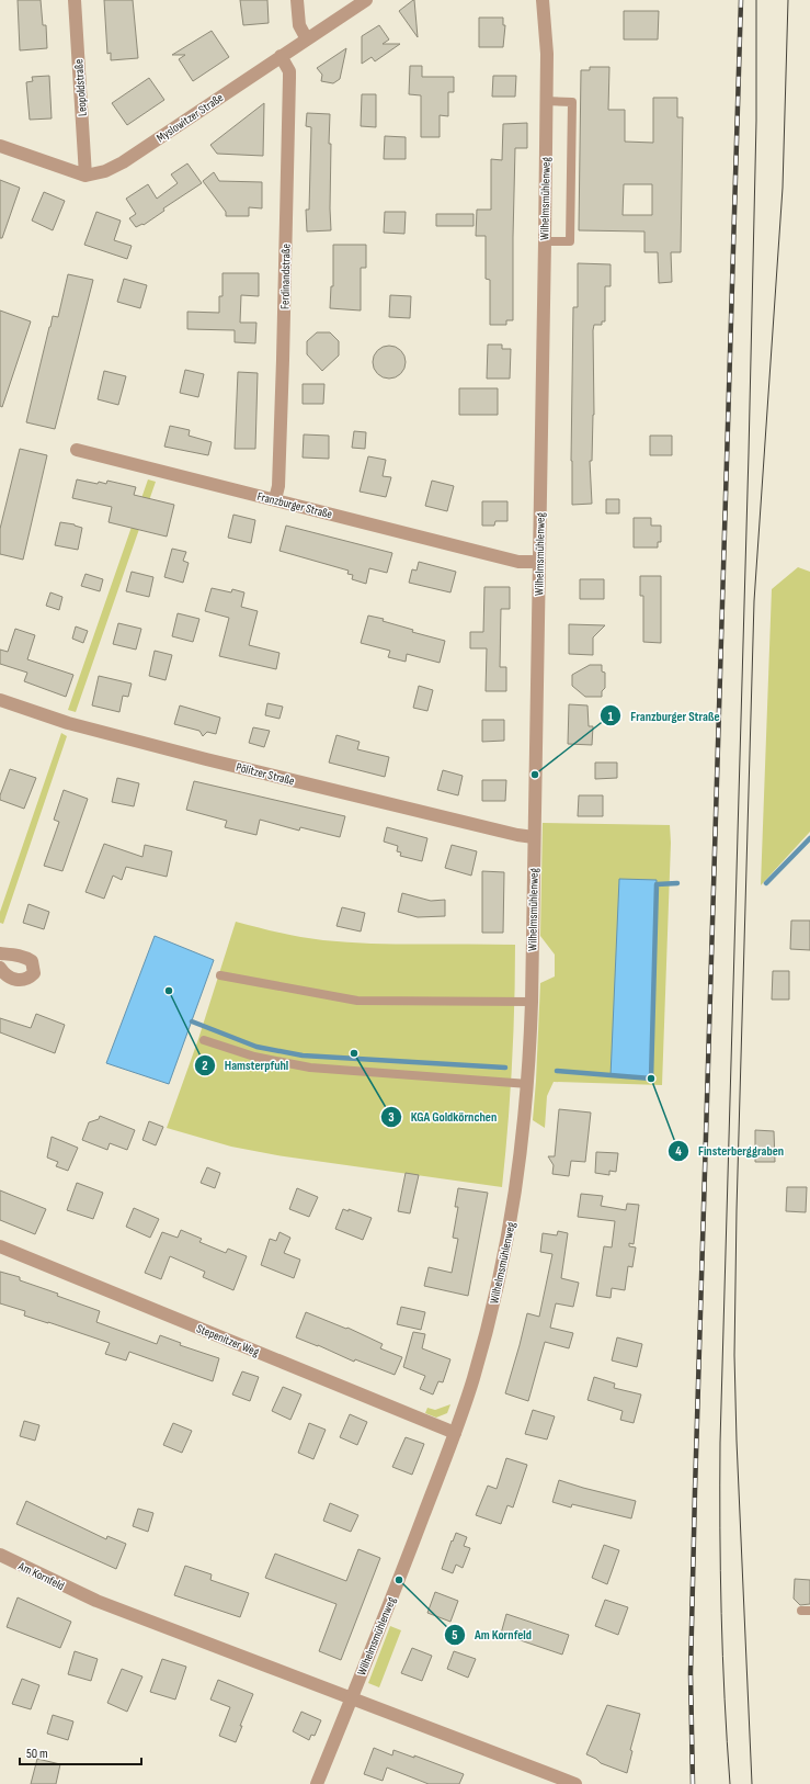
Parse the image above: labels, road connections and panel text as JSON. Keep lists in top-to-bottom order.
{
  "streets": {
    "street": [
      "Leopoldstraße",
      "Myslowitzer Straße",
      "Wilhelmsmühlenweg",
      "Ferdinandstraße",
      "Franzburger Straße",
      "Pölitzer Straße",
      "Stepenitzer Weg",
      "Am Kornfeld"
    ]
  },
  "crossings": [
    ["Leopoldstraße", "Myslowitzer Straße"],
    ["Myslowitzer Straße", "Ferdinandstraße"],
    ["Wilhelmsmühlenweg", "Franzburger Straße"],
    ["Wilhelmsmühlenweg", "Pölitzer Straße"],
    ["Wilhelmsmühlenweg", "Stepenitzer Weg"],
    ["Wilhelmsmühlenweg", "Am Kornfeld"],
    ["Ferdinandstraße", "Franzburger Straße"]
  ],
  "places": [
    "Franzburger Straße",
    "Hamsterpfuhl",
    "KGA Goldkörnchen",
    "Finsterberggraben",
    "Am Kornfeld"
  ],
  "scale_bar": "50 m"
}
